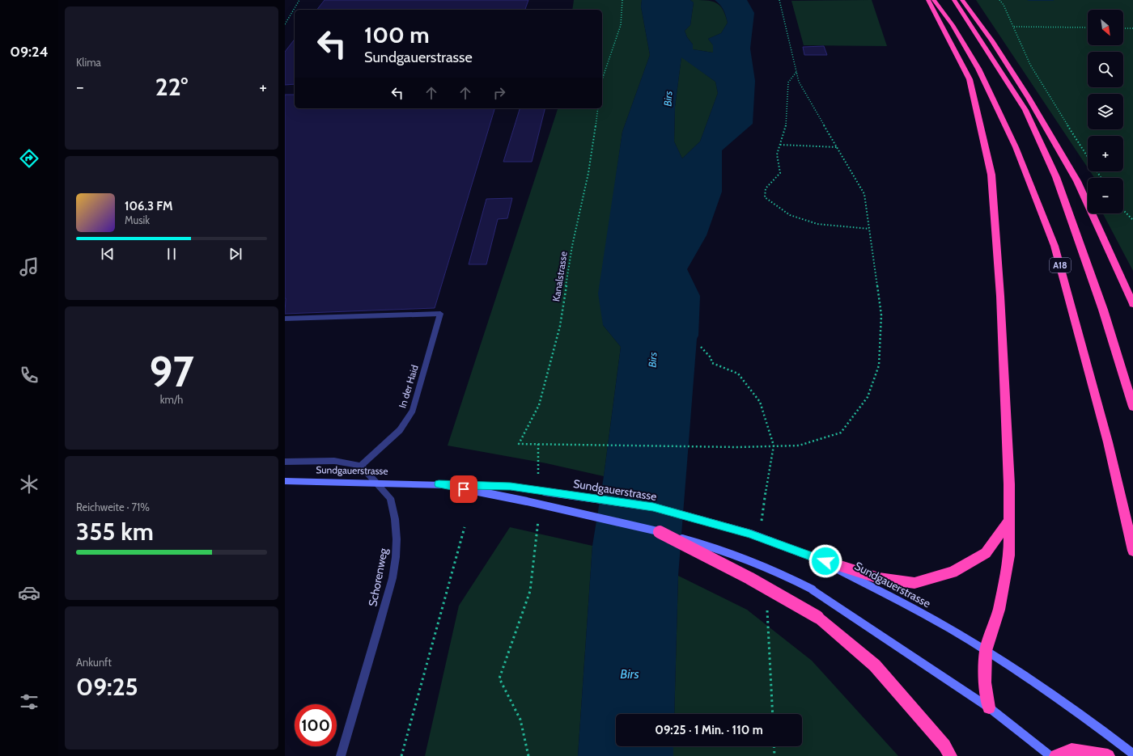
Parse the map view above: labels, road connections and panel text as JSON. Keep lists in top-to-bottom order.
{
  "streets": {
    "highway": ["A18"],
    "main road": ["Sundgauerstrasse"],
    "street": ["In der Haid", "Schorenweg"],
    "path": ["Kanalstrasse"]
  },
  "crossings": [
    ["In der Haid", "Schorenweg"]
  ],
  "water": ["Birs"],
  "north": "bottom right",
  "page": {
    "tabs": "09:24",
    "tile": [
      "Klima",
      ["97", "km/h"],
      ["Reichweite · 71%", "355 km"],
      ["Ankunft", "09:25"]
    ],
    "map_buttons": ["+", "−"],
    "turn": ["100 m", "Sundgauerstrasse"],
    "heat": ["−", "22°", "+"],
    "song": ["106.3 FM", "Musik"],
    "limit": "100",
    "trip": "09:25 · 1 Min. · 110 m"
  }
}
